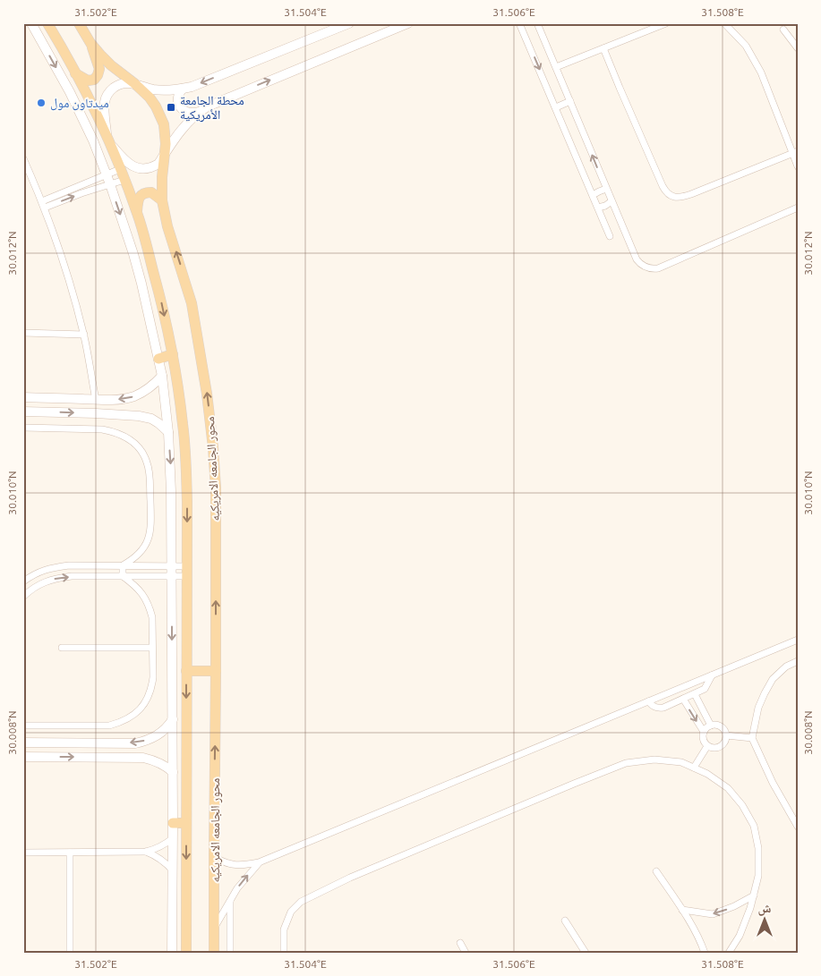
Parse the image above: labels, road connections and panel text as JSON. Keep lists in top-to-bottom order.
{
  "streets": {
    "main road": ["محور الجامعه الامريكيه"]
  },
  "places": {
    "other": ["ميدتاون مول"],
    "transit": ["محطة الجامعة الأمريكية"]
  },
  "north": "top",
  "coordinates": [
    "31.502°E",
    "31.504°E",
    "31.506°E",
    "31.508°E",
    "30.012°N",
    "30.010°N",
    "30.008°N"
  ]
}
